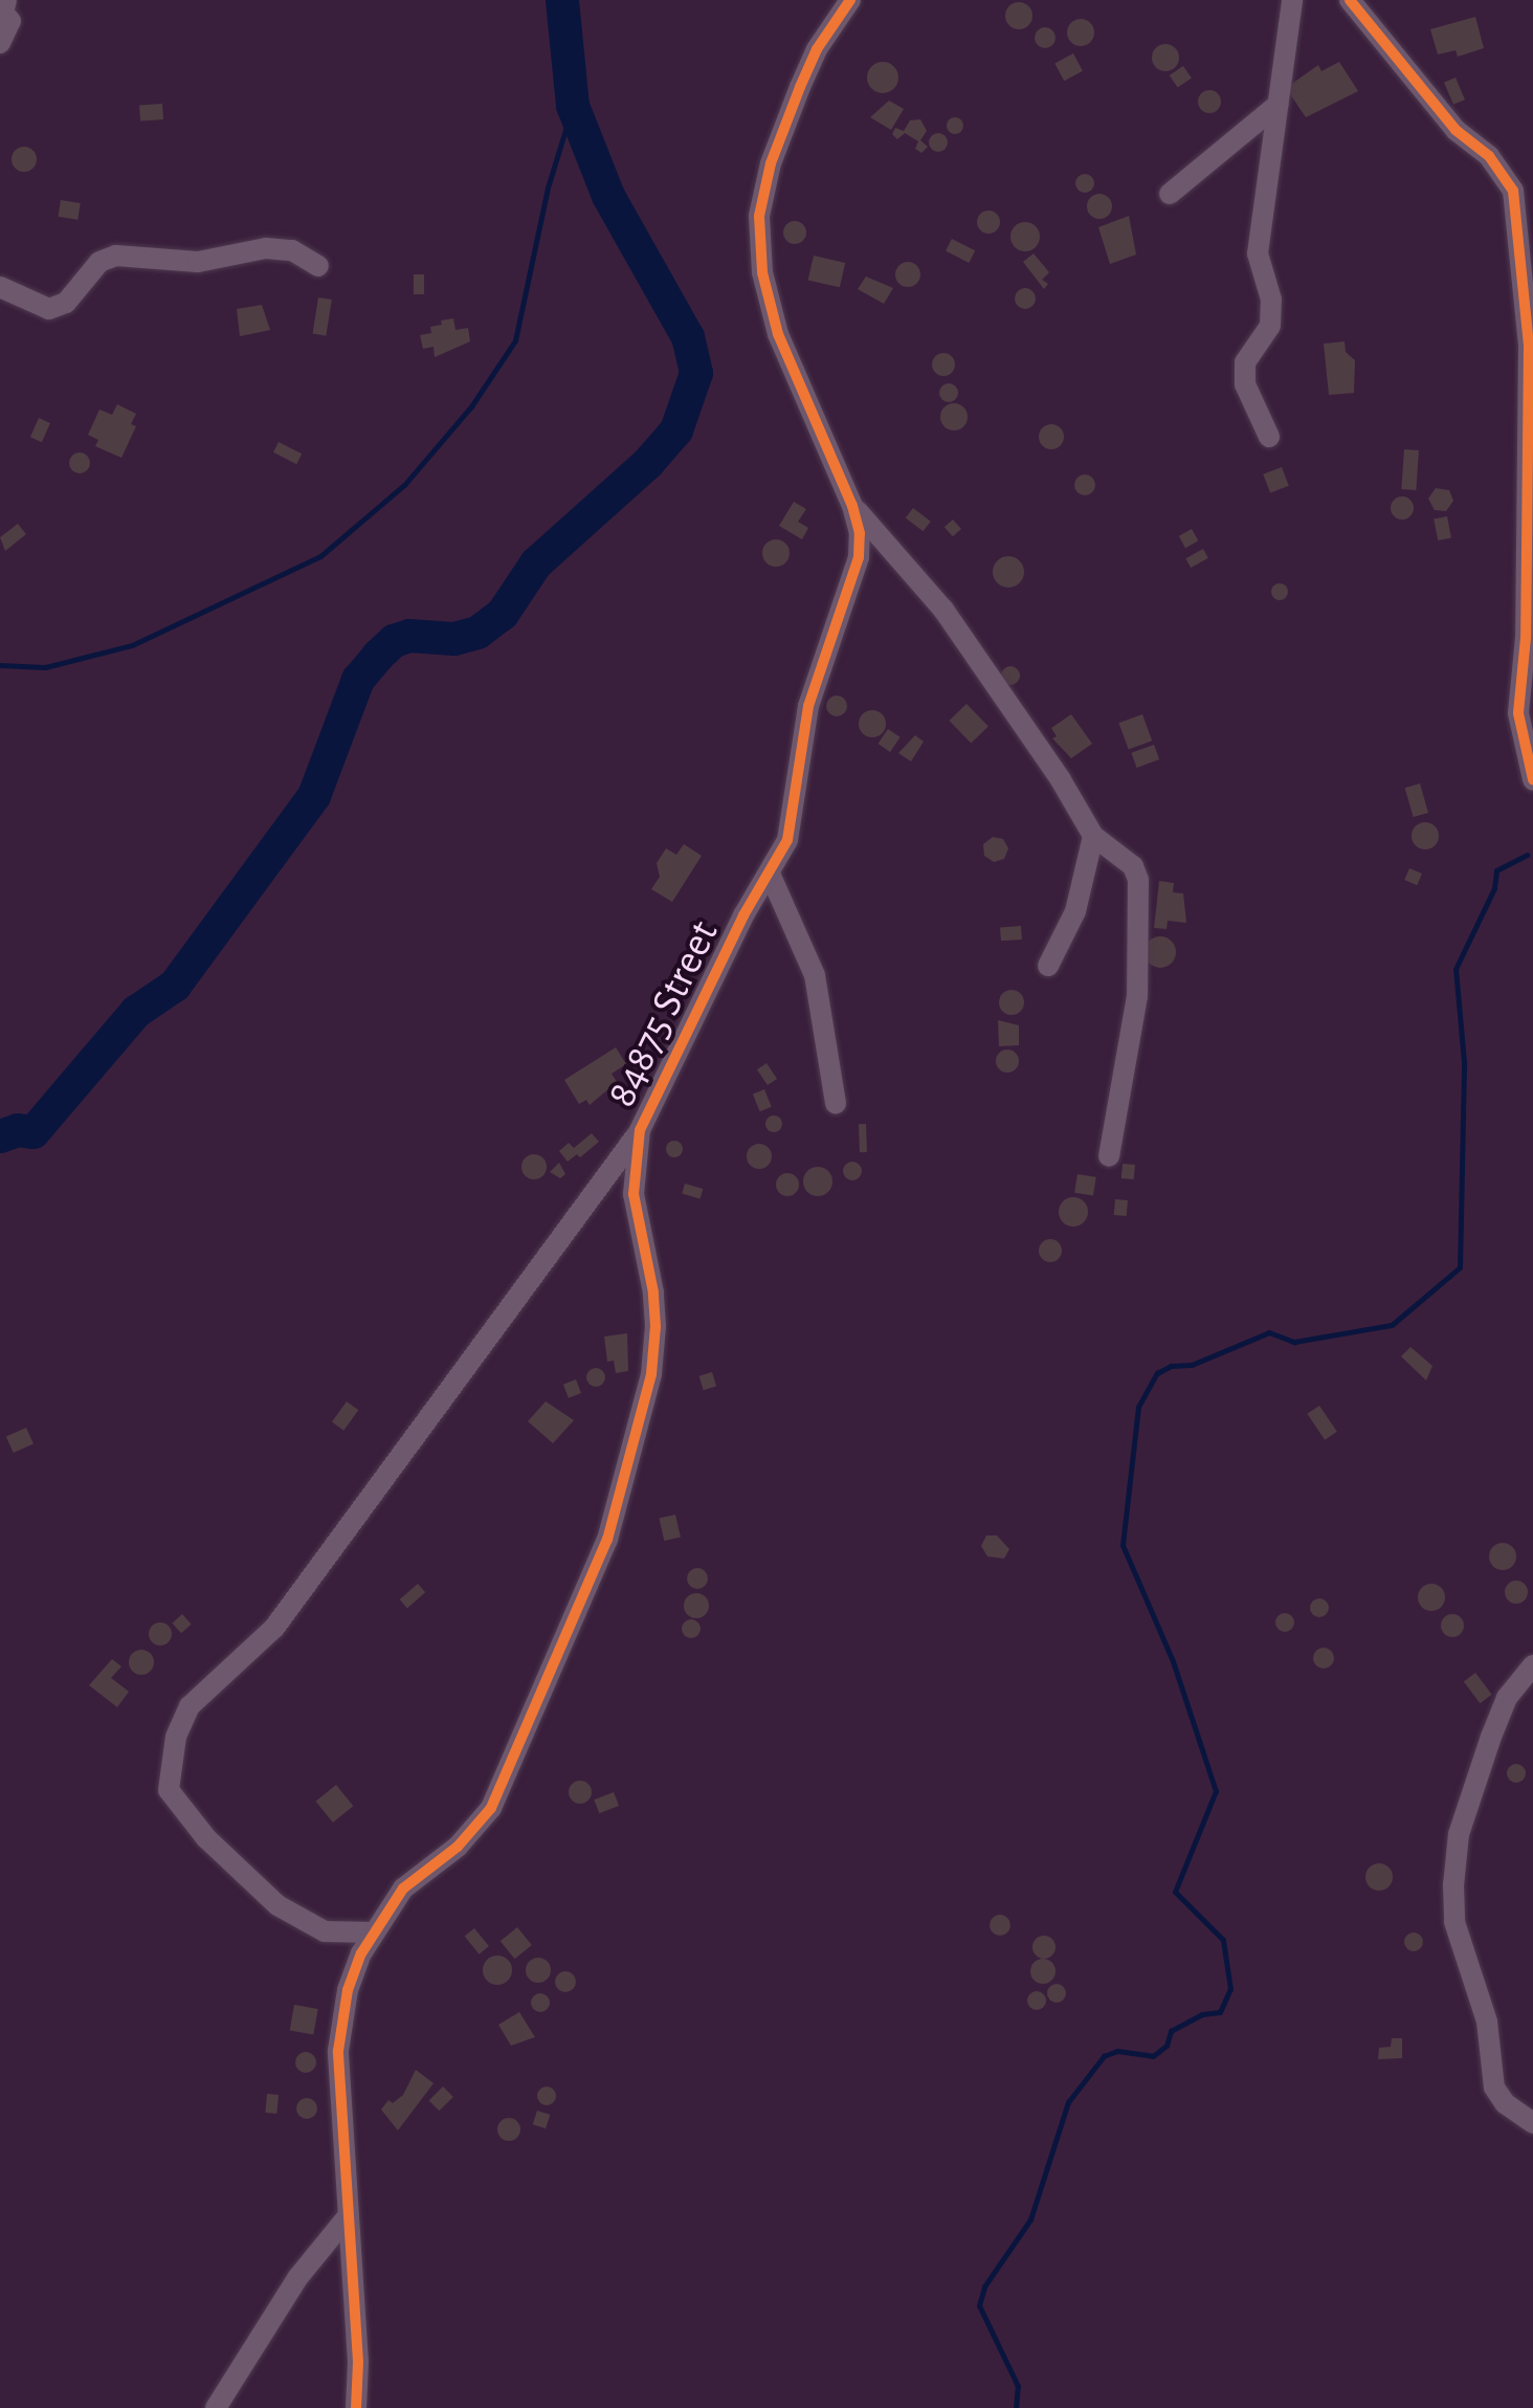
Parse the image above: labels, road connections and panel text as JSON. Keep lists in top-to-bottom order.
{
  "streets": {
    "street": ["84875 Street"]
  }
}
